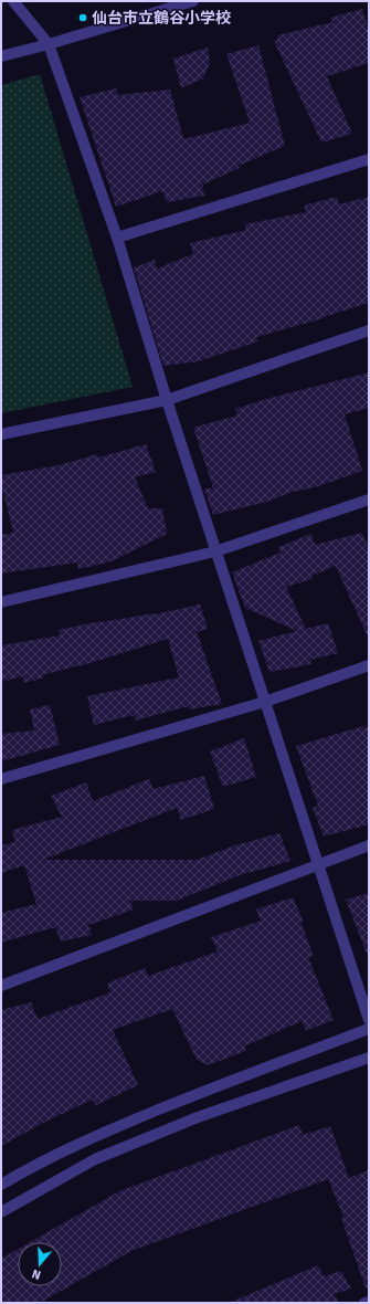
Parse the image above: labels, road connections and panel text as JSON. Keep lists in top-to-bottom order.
{
  "places": ["仙台市立鶴谷小学校"],
  "north": "bottom"
}
